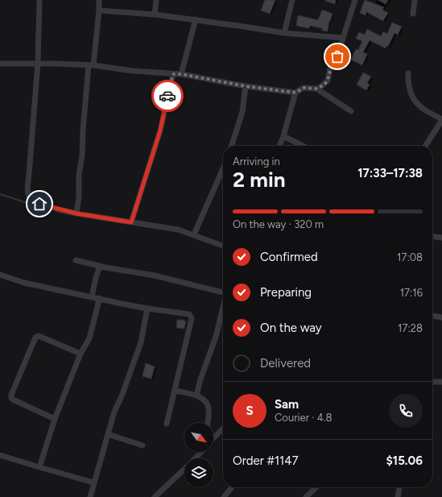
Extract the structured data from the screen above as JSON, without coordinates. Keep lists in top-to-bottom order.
{
  "north": "bottom right",
  "page": {
    "heading": ["2 min", "Arriving in", "17:33–17:38"],
    "panel": [
      "Sam",
      "Courier · 4.8",
      "Order #1147",
      "$15.06"
    ],
    "bar": "On the way · 320 m",
    "list": [
      ["Confirmed", "17:08"],
      ["Preparing", "17:16"],
      ["On the way", "17:28"],
      "Delivered"
    ],
    "round": "S"
  }
}
